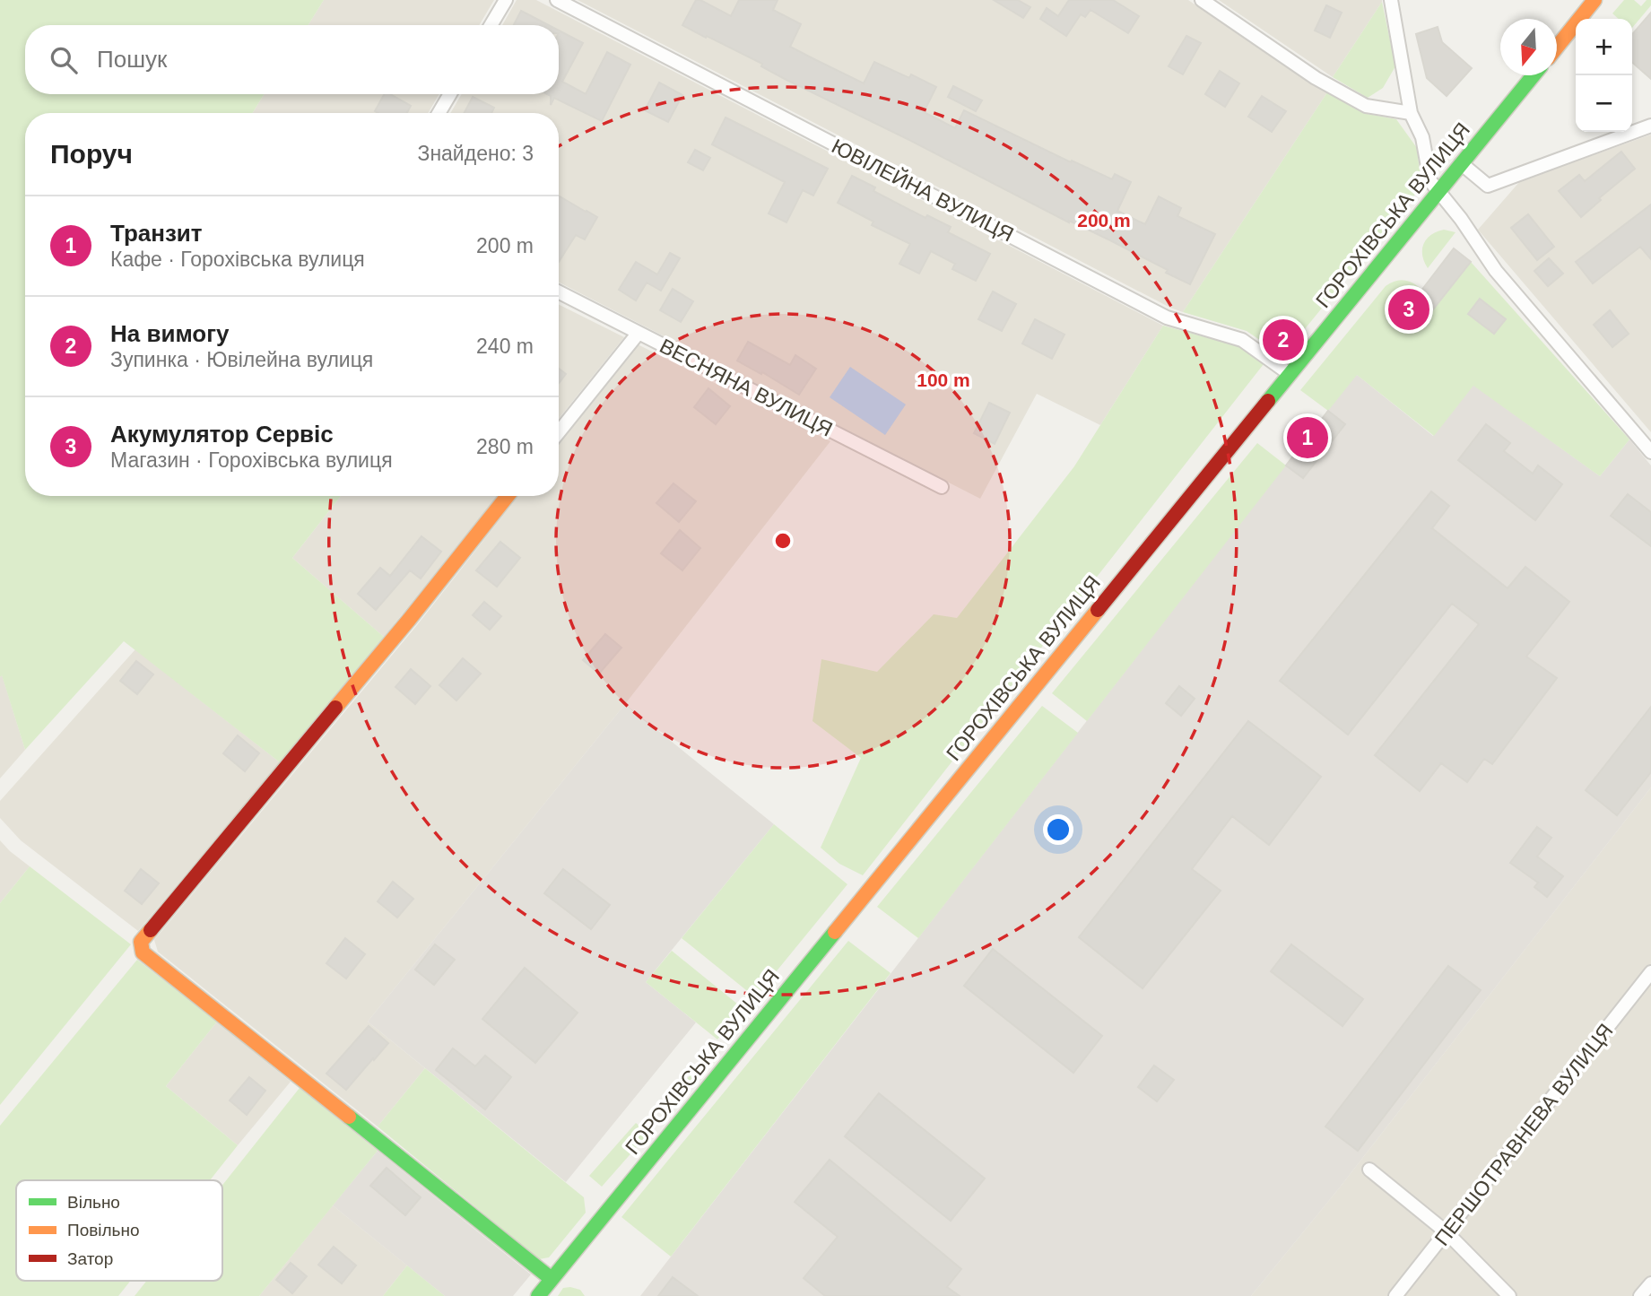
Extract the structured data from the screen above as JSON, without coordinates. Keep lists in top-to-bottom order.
{
  "streets": {
    "main road": ["ГОРОХІВСЬКА ВУЛИЦЯ"],
    "street": ["ЮВІЛЕЙНА ВУЛИЦЯ", "ВЕСНЯНА ВУЛИЦЯ", "ПЕРШОТРАВНЕВА ВУЛИЦЯ"]
  },
  "crossings": [
    ["ЮВІЛЕЙНА ВУЛИЦЯ", "ГОРОХІВСЬКА ВУЛИЦЯ"]
  ],
  "legend": ["Вільно", "Повільно", "Затор"],
  "north": "bottom",
  "page": {
    "map_buttons": ["+", "−"],
    "search": "Пошук",
    "heading": ["Поруч", "Знайдено: 3"],
    "list": [
      {
        "mark": "1",
        "name": "Транзит",
        "note": "Кафе · Горохівська вулиця",
        "value": "200 m"
      },
      {
        "mark": "2",
        "name": "На вимогу",
        "note": "Зупинка · Ювілейна вулиця",
        "value": "240 m"
      },
      {
        "mark": "3",
        "name": "Акумулятор Сервіс",
        "note": "Магазин · Горохівська вулиця",
        "value": "280 m"
      }
    ],
    "pins": ["3", "2", "1"]
  },
  "rings": ["200 m", "100 m"]
}
